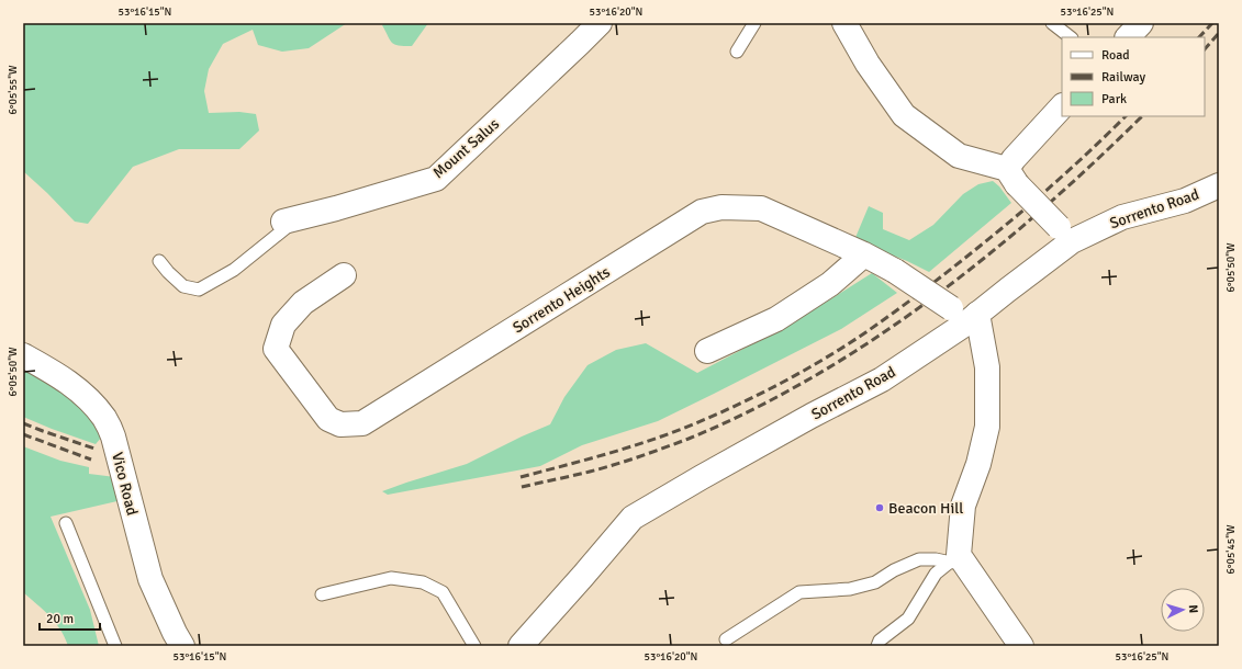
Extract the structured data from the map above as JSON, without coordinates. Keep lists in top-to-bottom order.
{
  "streets": {
    "street": [
      "Mount Salus",
      "Sorrento Road",
      "Sorrento Heights",
      "Vico Road"
    ]
  },
  "crossings": [
    ["Sorrento Road", "Sorrento Heights"]
  ],
  "places": ["Beacon Hill"],
  "legend": ["Road", "Railway", "Park"],
  "scale_bar": "20 m",
  "north": "right",
  "coordinates": [
    "53°16'15\"N",
    "53°16'20\"N",
    "53°16'25\"N",
    "6°05'55\"W",
    "6°05'50\"W",
    "6°05'45\"W"
  ]
}
